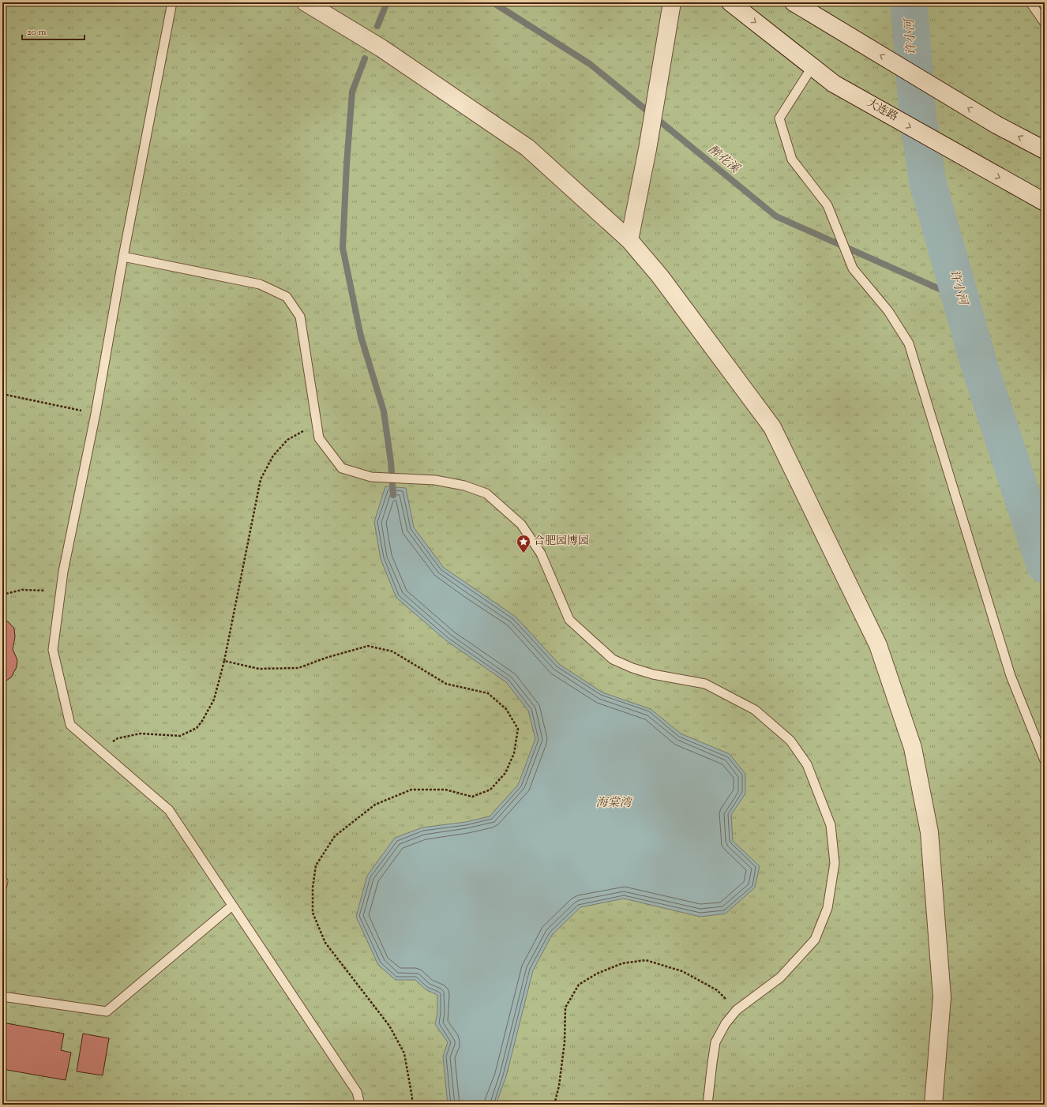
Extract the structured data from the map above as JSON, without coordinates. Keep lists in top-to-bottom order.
{
  "streets": {
    "street": ["大连路"]
  },
  "water": ["许小河", "醉花溪", "海棠湾"],
  "places": {
    "place": ["合肥园博园"]
  },
  "scale_bar": "20 m"
}
